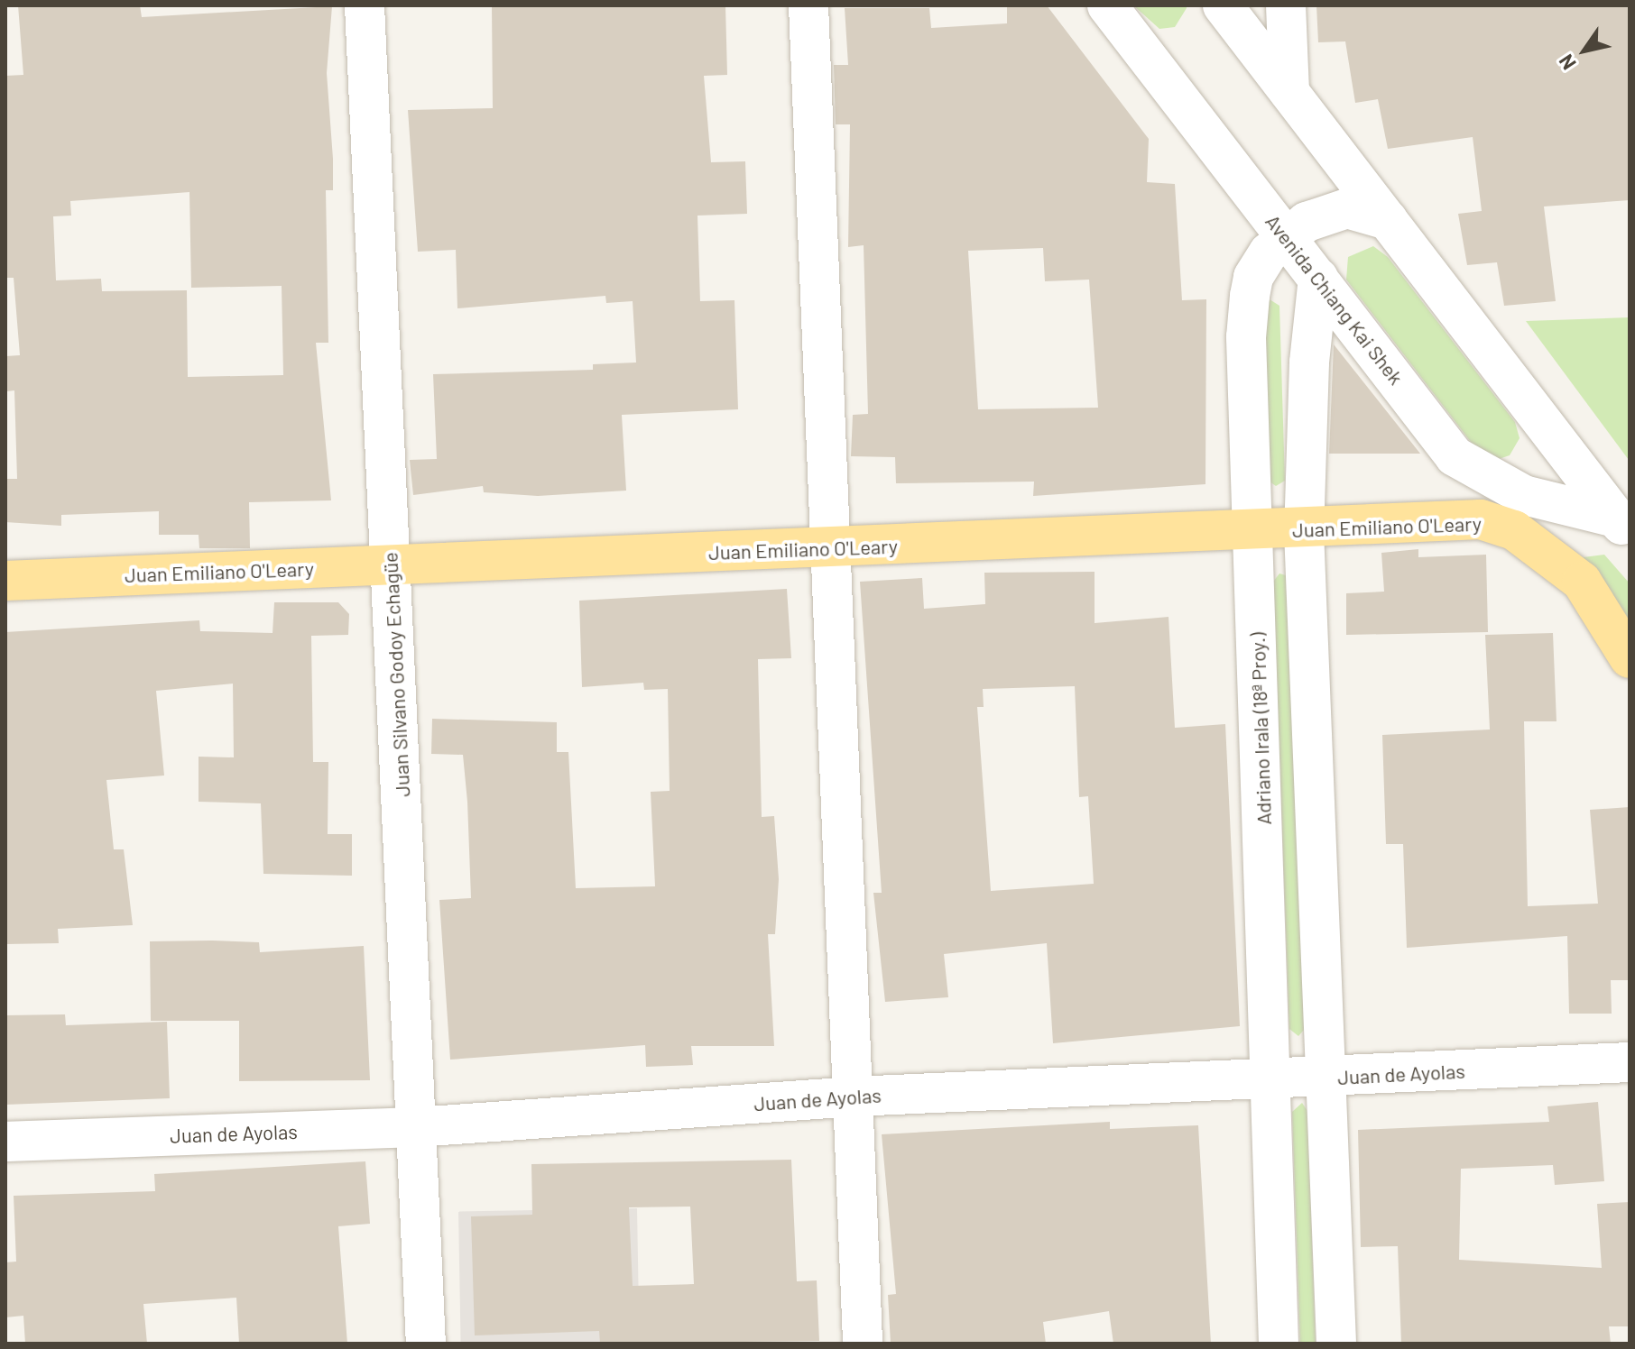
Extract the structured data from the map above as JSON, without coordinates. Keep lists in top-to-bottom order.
{
  "streets": {
    "main road": ["Juan Emiliano O'Leary"],
    "street": [
      "Avenida Chiang Kai Shek",
      "Juan Silvano Godoy Echagüe",
      "Adriano Irala (18ª Proy.)",
      "Juan de Ayolas"
    ]
  },
  "crossings": [
    ["Avenida Chiang Kai Shek", "Adriano Irala (18ª Proy.)"],
    ["Juan Emiliano O'Leary", "Juan Silvano Godoy Echagüe"],
    ["Juan Emiliano O'Leary", "Adriano Irala (18ª Proy.)"],
    ["Juan Silvano Godoy Echagüe", "Juan de Ayolas"],
    ["Adriano Irala (18ª Proy.)", "Juan de Ayolas"]
  ],
  "north": "bottom left"
}
